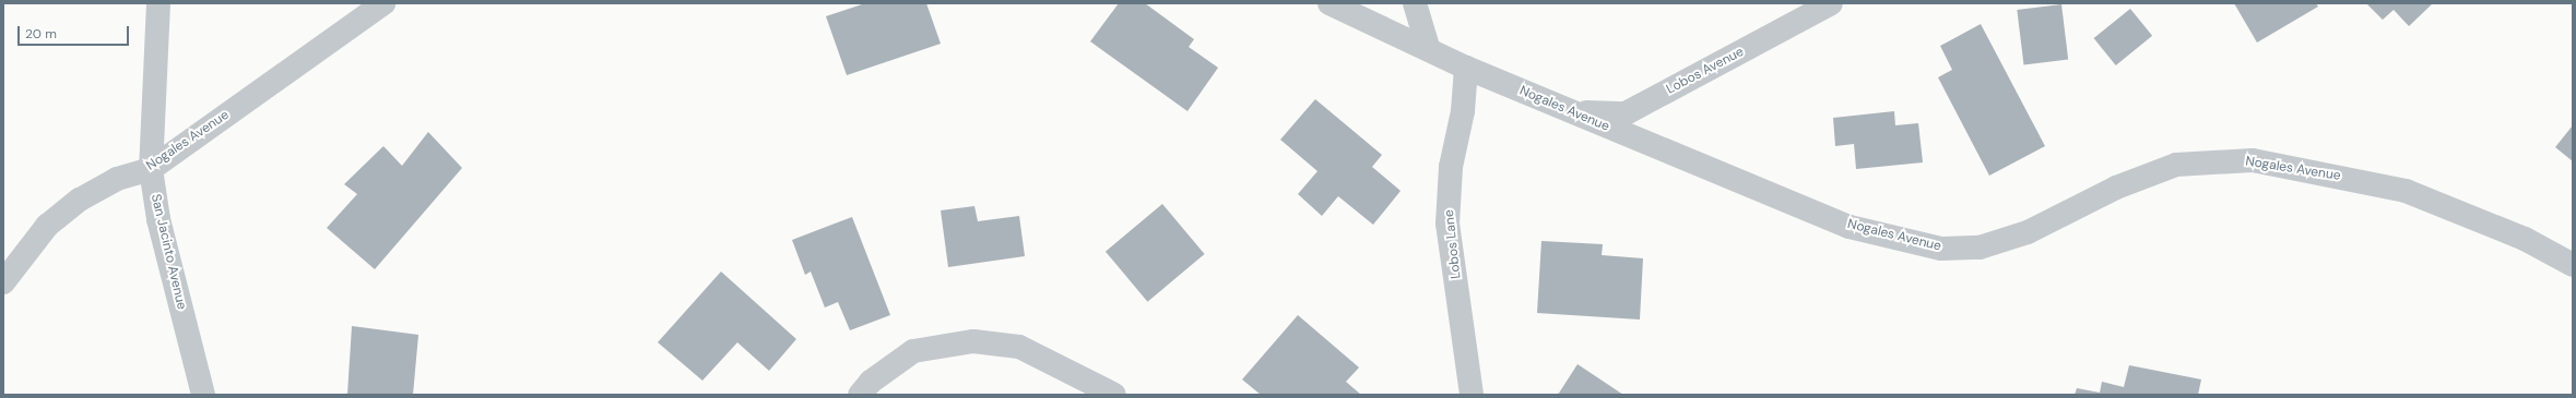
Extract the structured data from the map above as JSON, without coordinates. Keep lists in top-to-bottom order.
{
  "streets": {
    "street": [
      "Lobos Avenue",
      "Nogales Avenue",
      "Lobos Lane",
      "San Jacinto Avenue"
    ]
  },
  "crossings": [
    ["Lobos Avenue", "Nogales Avenue"],
    ["Nogales Avenue", "Lobos Lane"],
    ["Nogales Avenue", "San Jacinto Avenue"]
  ],
  "scale_bar": "20 m"
}
